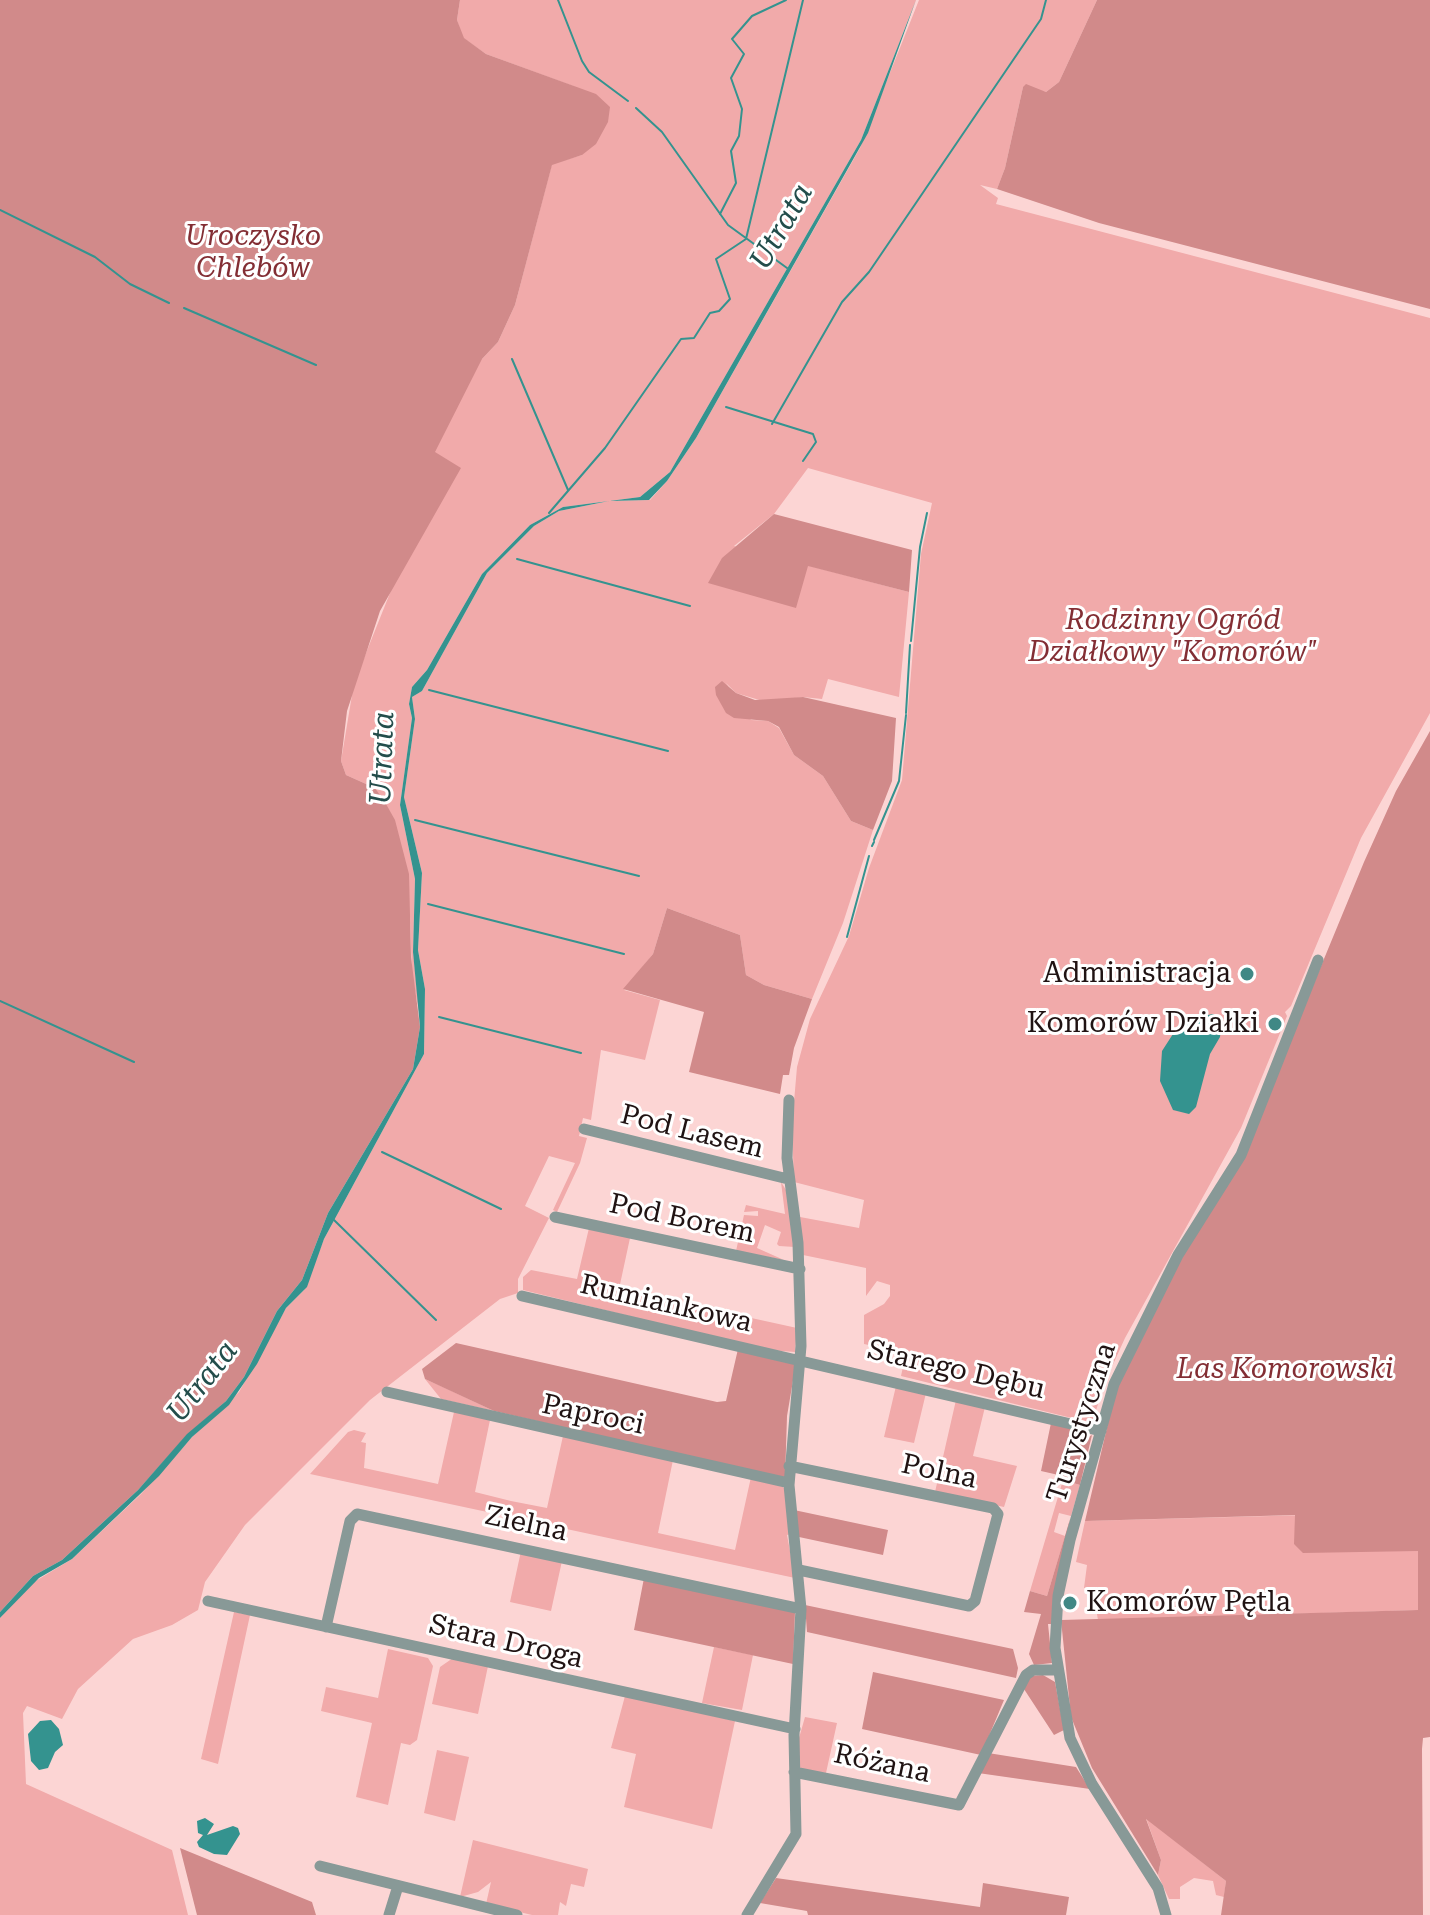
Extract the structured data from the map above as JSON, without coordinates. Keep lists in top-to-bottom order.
{
  "streets": {
    "street": [
      "Pod Lasem",
      "Pod Borem",
      "Rumiankowa",
      "Starego Dębu",
      "Paproci",
      "Turystyczna",
      "Polna",
      "Zielna",
      "Stara Droga",
      "Różana"
    ]
  },
  "crossings": [
    ["Rumiankowa", "Starego Dębu"],
    ["Starego Dębu", "Turystyczna"],
    ["Turystyczna", "Różana"],
    ["Zielna", "Stara Droga"]
  ],
  "water": ["Utrata"],
  "parks": ["Uroczysko Chlebów", "Rodzinny Ogród Działkowy \"Komorów\"", "Las Komorowski"],
  "places": ["Administracja", "Komorów Działki", "Komorów Pętla"]
}
